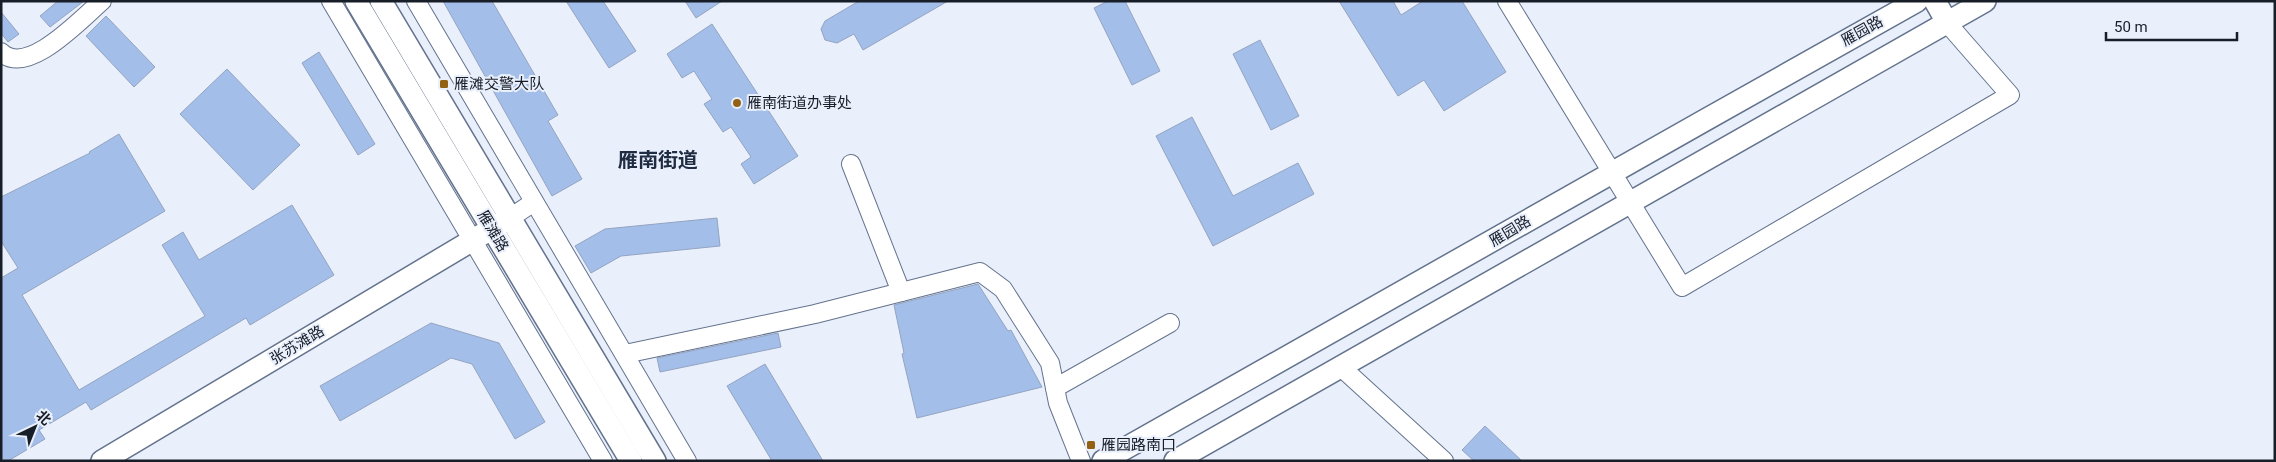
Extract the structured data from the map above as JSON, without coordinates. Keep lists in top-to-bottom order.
{
  "streets": {
    "main road": ["雁园路", "雁滩路", "张苏滩路"]
  },
  "crossings": [
    ["雁滩路", "张苏滩路"]
  ],
  "districts": ["雁南街道"],
  "places": {
    "transit": ["雁滩交警大队", "雁园路南口"],
    "other": ["雁南街道办事处"]
  },
  "scale_bar": "50 m",
  "north": "top right"
}
